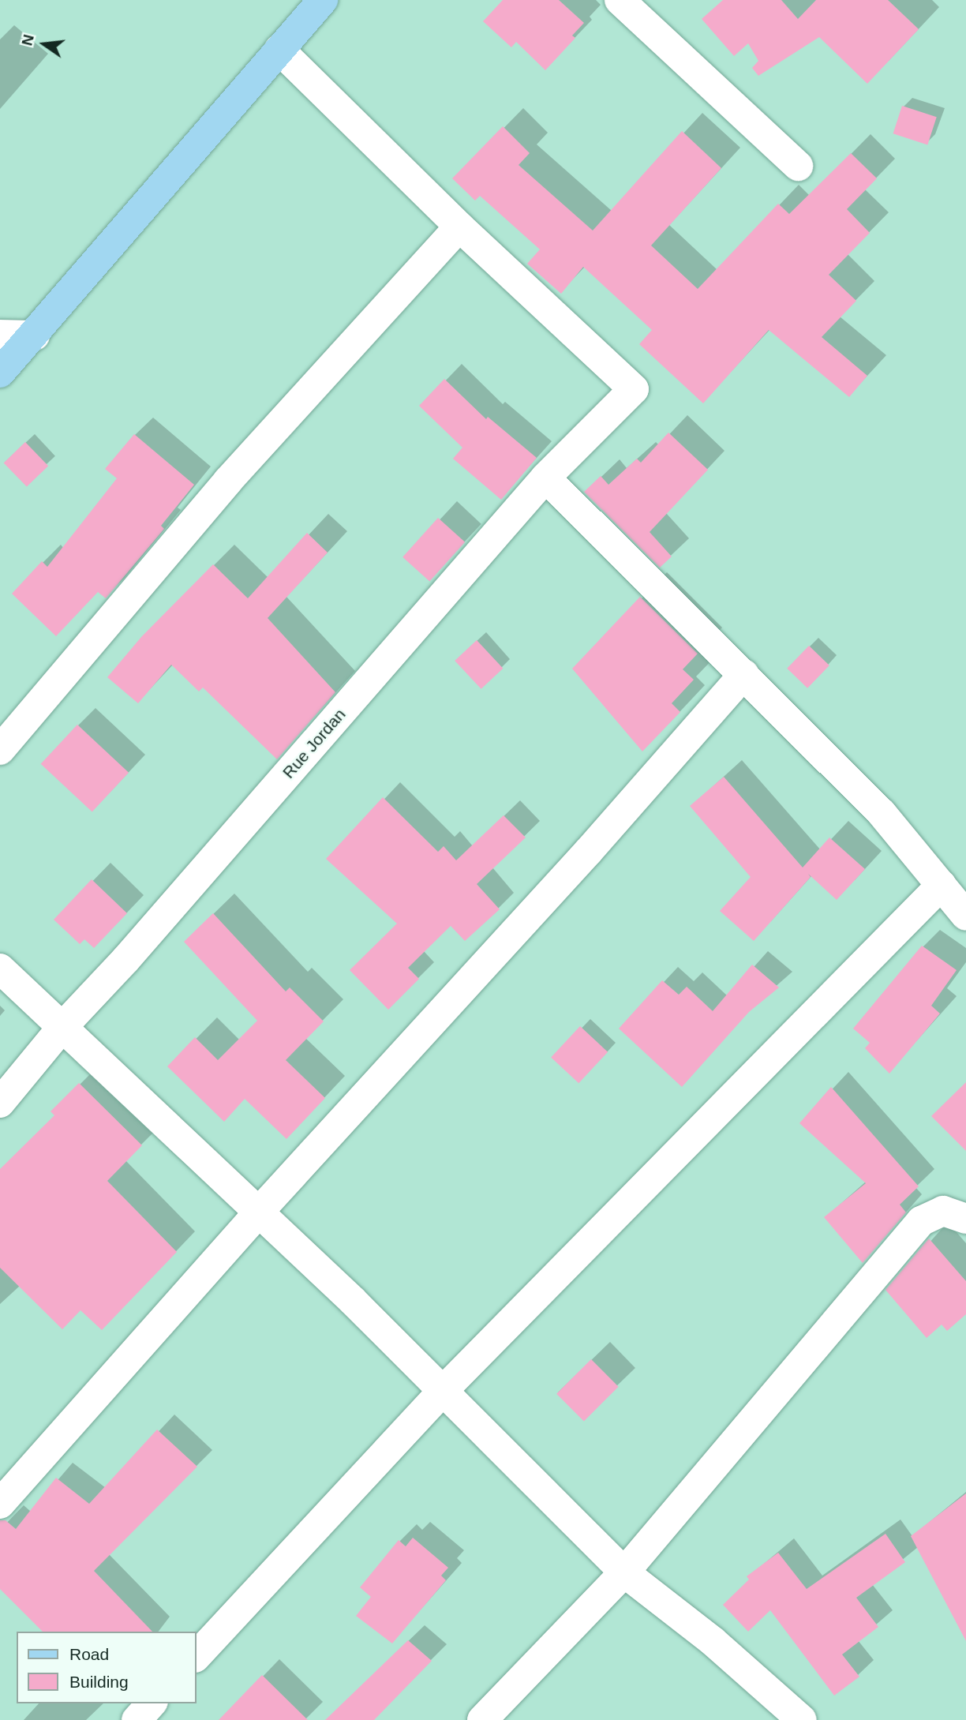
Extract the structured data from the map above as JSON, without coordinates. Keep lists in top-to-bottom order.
{
  "streets": {
    "street": ["Rue Jordan"]
  },
  "legend": ["Road", "Building"],
  "north": "left"
}
